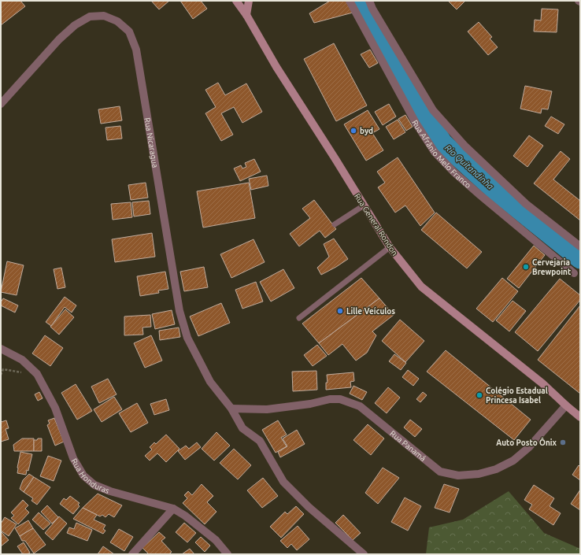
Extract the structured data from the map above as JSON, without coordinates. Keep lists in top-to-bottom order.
{
  "streets": {
    "main road": ["Rua General Rondon"],
    "street": [
      "Rua Nicaragua",
      "Rua Afrânio Melo Franco",
      "Rua Panamá",
      "Rua Honduras"
    ]
  },
  "crossings": [
    ["Rua Nicaragua", "Rua Panamá"],
    ["Rua General Rondon", "Rua Panamá"]
  ],
  "water": ["Rio Quitandinha"],
  "places": [
    "byd",
    "Cervejaria Brewpoint",
    "Lille Veículos",
    "Colégio Estadual Princesa Isabel",
    "Auto Posto Ônix"
  ]
}
